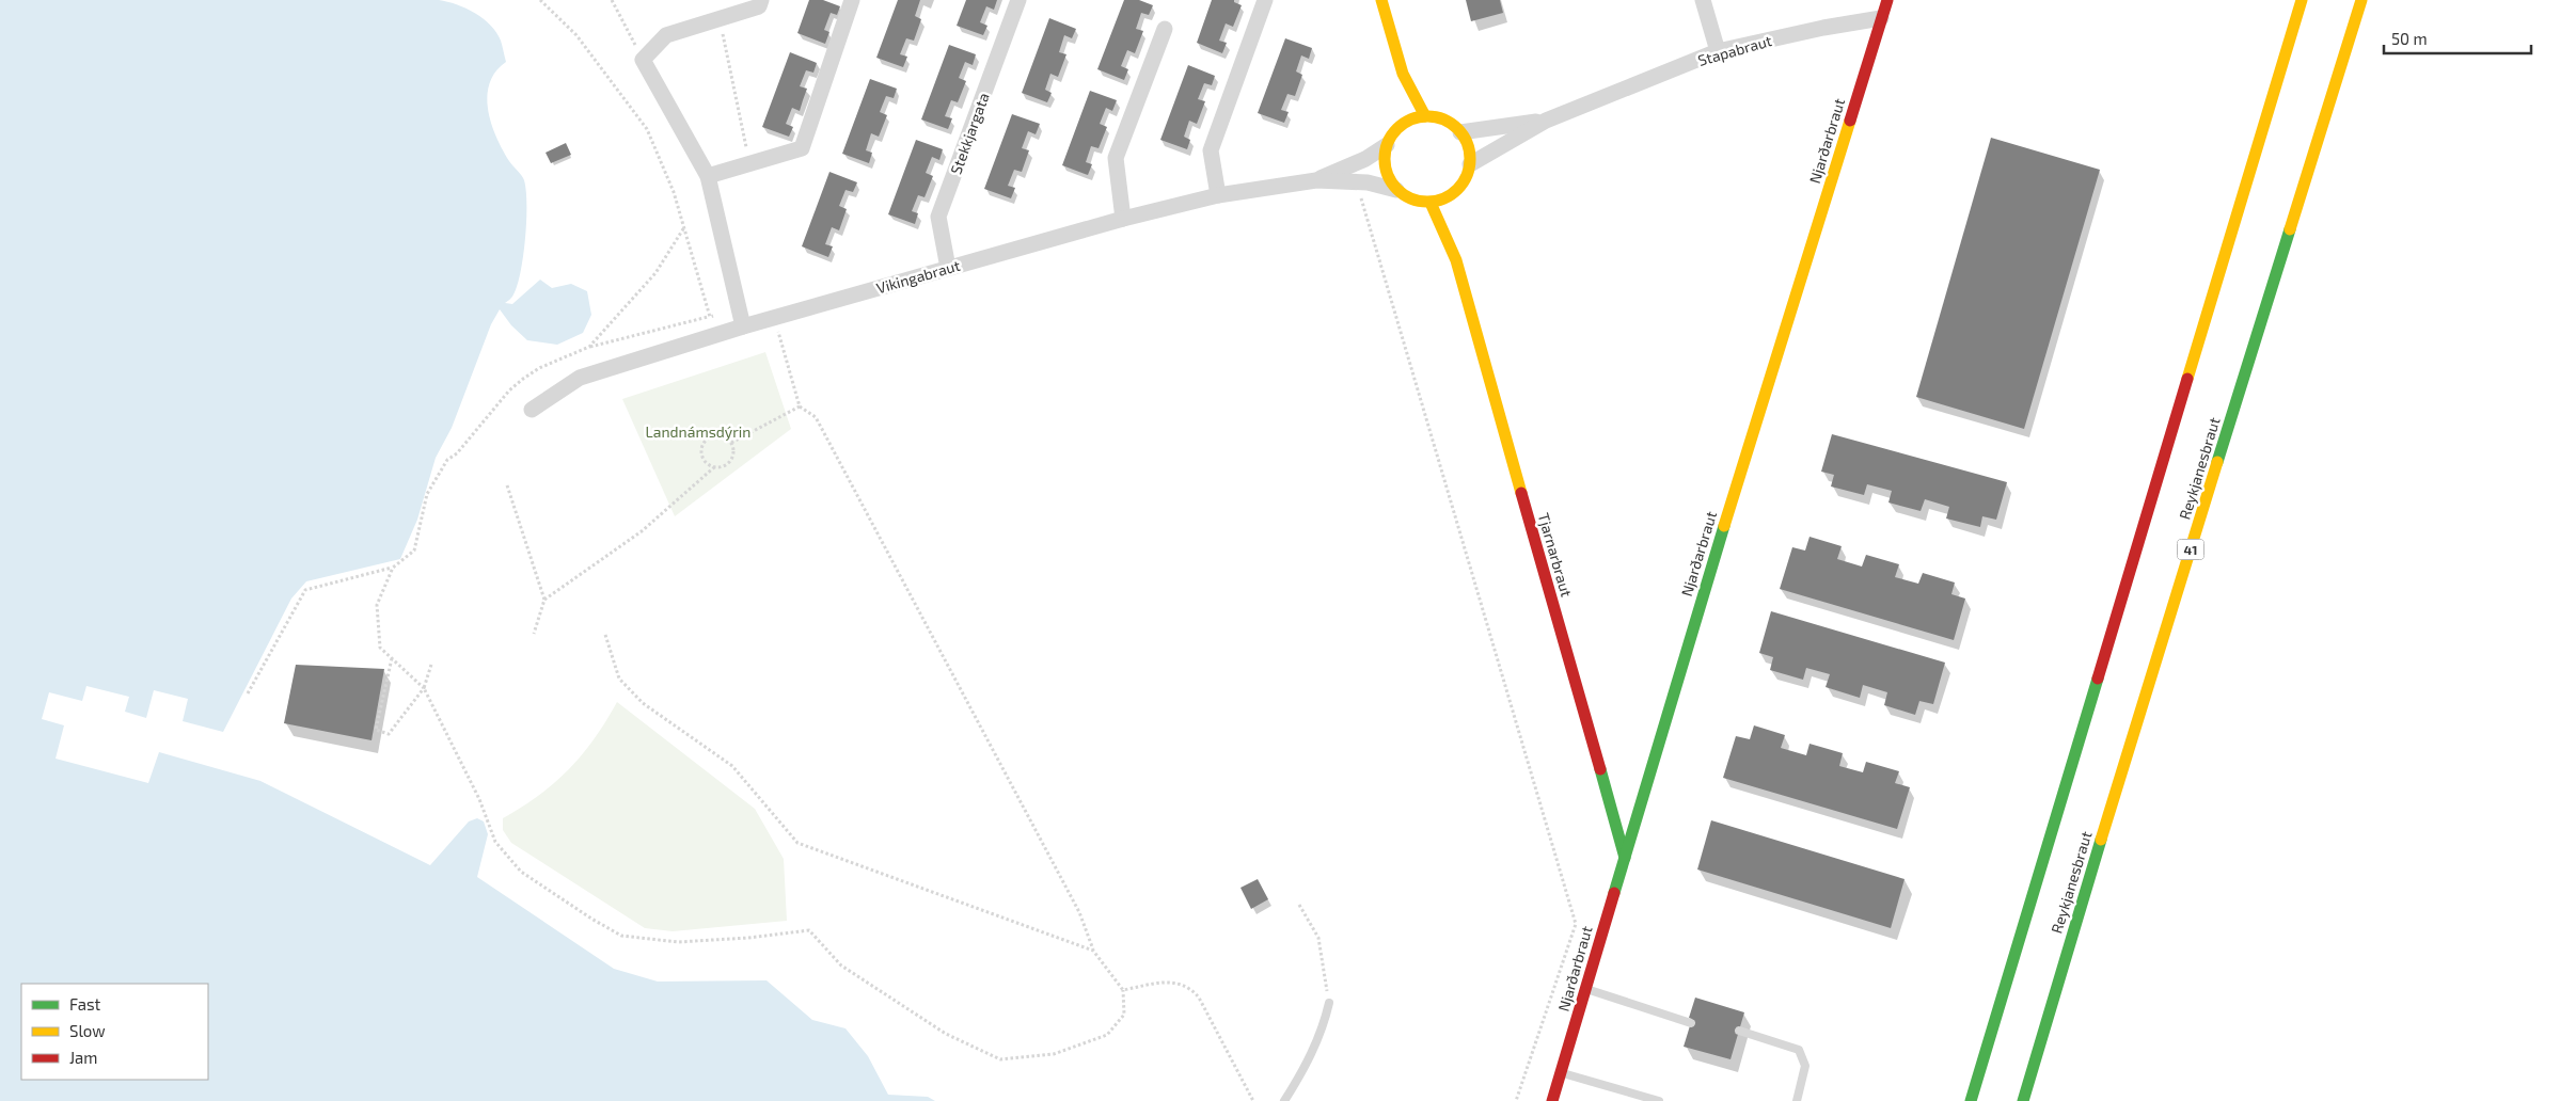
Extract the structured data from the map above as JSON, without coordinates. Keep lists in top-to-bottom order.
{
  "streets": {
    "main road": [
      "Njarðarbraut",
      "Reykjanesbraut",
      "41",
      "Tjarnarbraut"
    ],
    "street": ["Stapabraut", "Stekkjargata", "Vikingabraut"]
  },
  "crossings": [
    ["Stapabraut", "Njarðarbraut"],
    ["Stapabraut", "Vikingabraut"],
    ["Stapabraut", "Tjarnarbraut"],
    ["Stekkjargata", "Vikingabraut"],
    ["Njarðarbraut", "Tjarnarbraut"],
    ["Vikingabraut", "Tjarnarbraut"]
  ],
  "parks": ["Landnámsdýrin"],
  "legend": ["Fast", "Slow", "Jam"],
  "scale_bar": "50 m"
}
